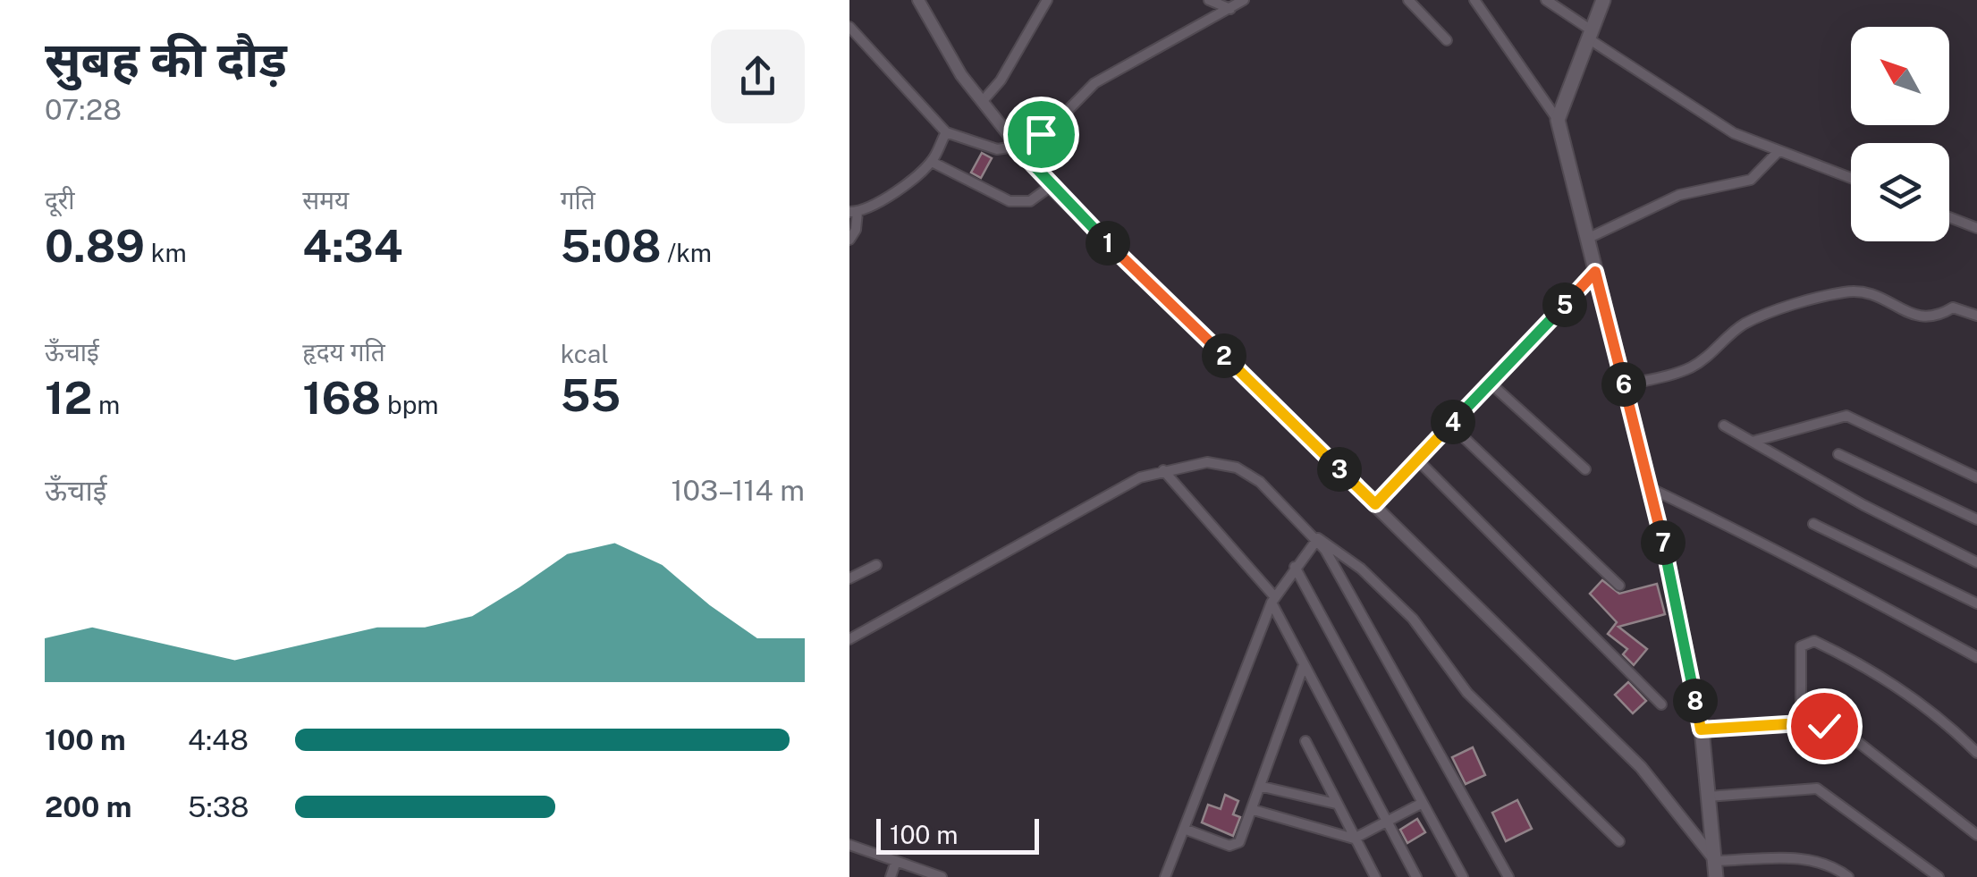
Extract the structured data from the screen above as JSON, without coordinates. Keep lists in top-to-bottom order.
{
  "scale_bar": "100 m",
  "north": "top left",
  "page": {
    "heading": ["सुबह की दौड़", "07:28"],
    "stats": [
      ["दूरी", "0.89 km"],
      ["समय", "4:34"],
      ["गति", "5:08 /km"],
      ["ऊँचाई", "12 m"],
      ["हृदय गति", "168 bpm"],
      ["kcal", "55"]
    ],
    "pins": [
      "1",
      "5",
      "2",
      "6",
      "4",
      "3",
      "7",
      "8"
    ],
    "chart": ["ऊँचाई", "103–114 m"],
    "list": [
      {
        "name": "100 m",
        "note": "4:48"
      },
      {
        "name": "200 m",
        "note": "5:38"
      }
    ],
    "scale": "100 m"
  }
}
